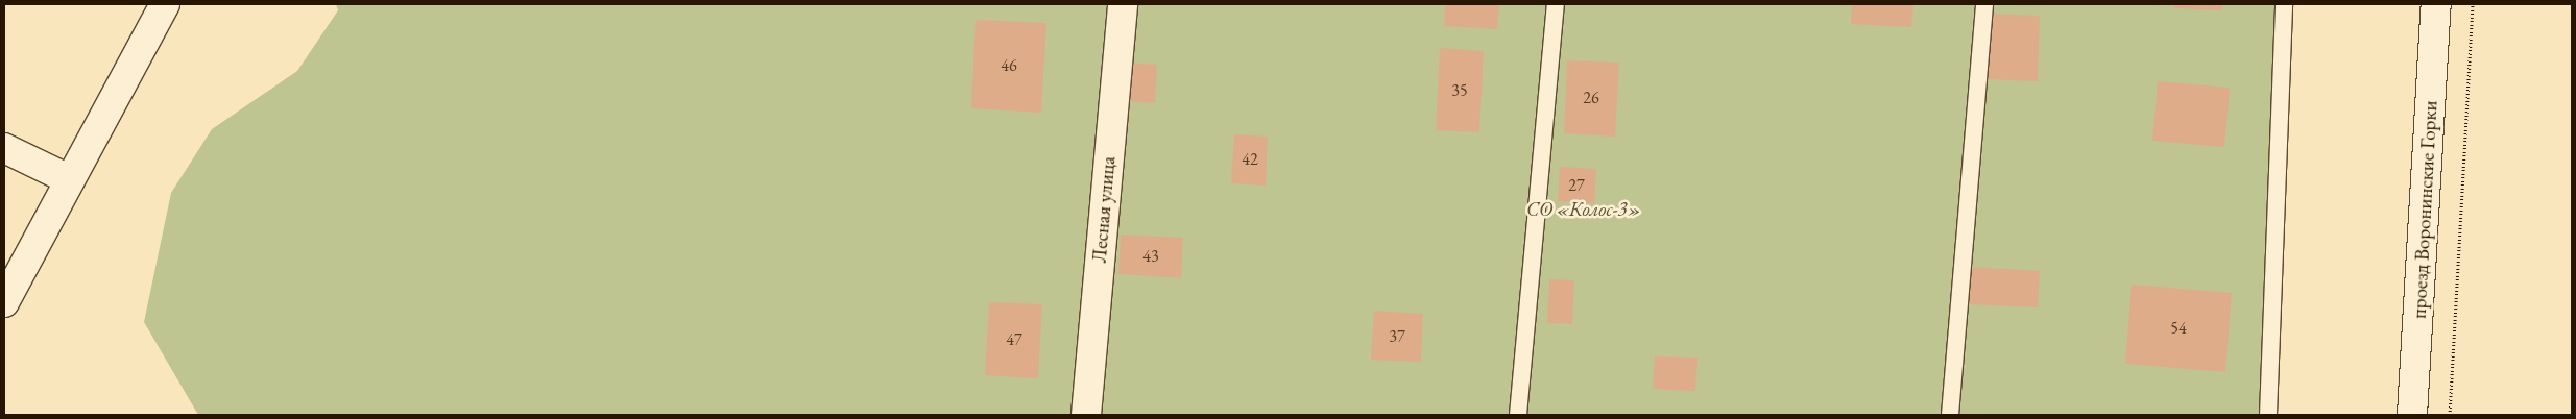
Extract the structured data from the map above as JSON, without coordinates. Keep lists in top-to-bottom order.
{
  "streets": {
    "street": ["Лесная улица", "проезд Воронинские Горки"]
  },
  "parks": ["СО «Колос-3»"],
  "house_numbers": [
    "46",
    "35",
    "26",
    "42",
    "27",
    "43",
    "54",
    "37",
    "47"
  ]
}
